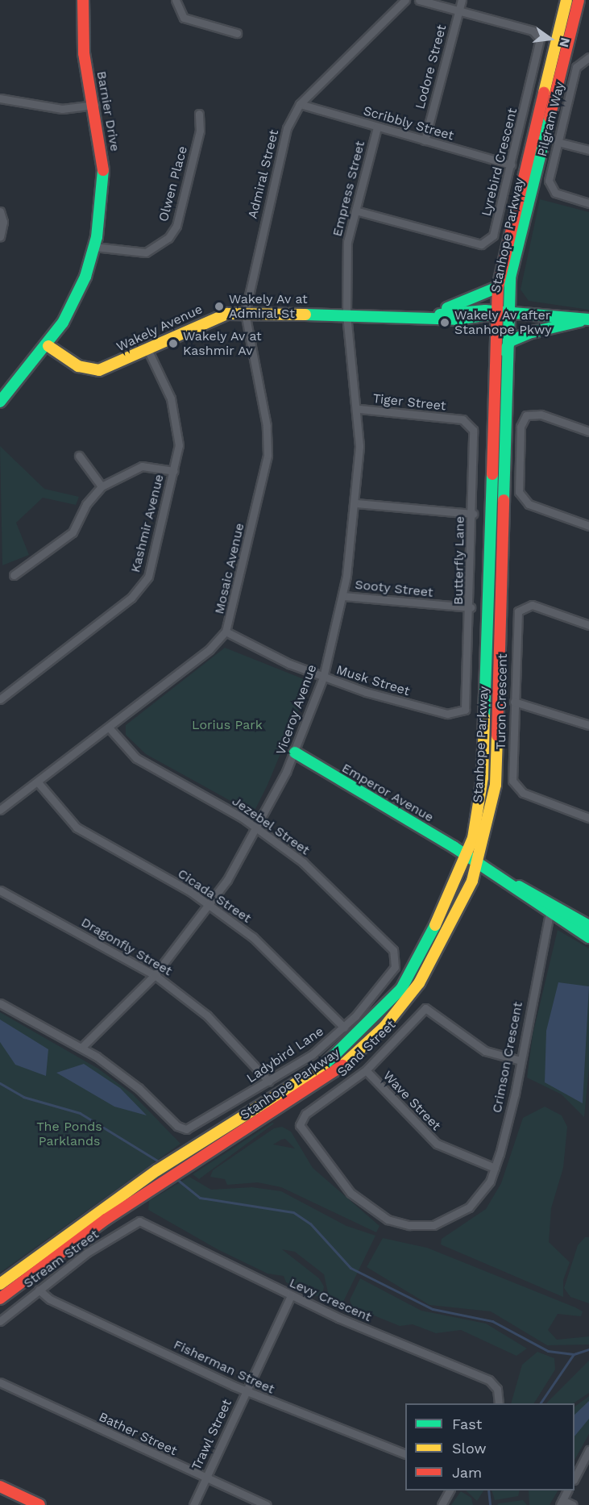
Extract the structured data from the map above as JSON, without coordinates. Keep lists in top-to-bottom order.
{
  "streets": {
    "main road": [
      "Barnier Drive",
      "Stanhope Parkway",
      "Wakely Avenue",
      "Emperor Avenue"
    ],
    "street": [
      "Lodore Street",
      "Pilgram Way",
      "Scribbly Street",
      "Lyrebird Crescent",
      "Admiral Street",
      "Olwen Place",
      "Empress Street",
      "Tiger Street",
      "Kashmir Avenue",
      "Butterfly Lane",
      "Mosaic Avenue",
      "Sooty Street",
      "Musk Street",
      "Turon Crescent",
      "Viceroy Avenue",
      "Jezebel Street",
      "Cicada Street",
      "Dragonfly Street",
      "Sand Street",
      "Ladybird Lane",
      "Crimson Crescent",
      "Wave Street",
      "Stream Street",
      "Levy Crescent",
      "Fisherman Street",
      "Bather Street",
      "Trawl Street"
    ]
  },
  "crossings": [
    ["Lodore Street", "Scribbly Street"],
    ["Lodore Street", "Lyrebird Crescent"],
    ["Barnier Drive", "Olwen Place"],
    ["Barnier Drive", "Wakely Avenue"],
    ["Scribbly Street", "Lyrebird Crescent"],
    ["Scribbly Street", "Admiral Street"],
    ["Scribbly Street", "Empress Street"],
    ["Lyrebird Crescent", "Empress Street"],
    ["Admiral Street", "Wakely Avenue"],
    ["Admiral Street", "Mosaic Avenue"],
    ["Empress Street", "Wakely Avenue"],
    ["Empress Street", "Viceroy Avenue"],
    ["Stanhope Parkway", "Wakely Avenue"],
    ["Stanhope Parkway", "Emperor Avenue"],
    ["Wakely Avenue", "Kashmir Avenue"],
    ["Wakely Avenue", "Mosaic Avenue"],
    ["Wakely Avenue", "Viceroy Avenue"],
    ["Tiger Street", "Butterfly Lane"],
    ["Tiger Street", "Viceroy Avenue"],
    ["Butterfly Lane", "Sooty Street"],
    ["Butterfly Lane", "Musk Street"],
    ["Mosaic Avenue", "Musk Street"],
    ["Mosaic Avenue", "Jezebel Street"],
    ["Mosaic Avenue", "Cicada Street"],
    ["Sooty Street", "Viceroy Avenue"],
    ["Musk Street", "Viceroy Avenue"],
    ["Viceroy Avenue", "Emperor Avenue"],
    ["Viceroy Avenue", "Jezebel Street"],
    ["Viceroy Avenue", "Cicada Street"],
    ["Viceroy Avenue", "Dragonfly Street"],
    ["Viceroy Avenue", "Ladybird Lane"],
    ["Emperor Avenue", "Crimson Crescent"],
    ["Jezebel Street", "Ladybird Lane"],
    ["Cicada Street", "Ladybird Lane"],
    ["Dragonfly Street", "Ladybird Lane"],
    ["Sand Street", "Crimson Crescent"],
    ["Sand Street", "Wave Street"],
    ["Crimson Crescent", "Wave Street"],
    ["Stream Street", "Levy Crescent"],
    ["Stream Street", "Fisherman Street"],
    ["Levy Crescent", "Trawl Street"],
    ["Fisherman Street", "Trawl Street"],
    ["Bather Street", "Trawl Street"]
  ],
  "parks": ["Lorius Park", "The Ponds Parklands"],
  "places": ["Wakely Av at Admiral St", "Wakely Av after Stanhope Pkwy", "Wakely Av at Kashmir Av"],
  "legend": ["Fast", "Slow", "Jam"],
  "north": "right"
}
